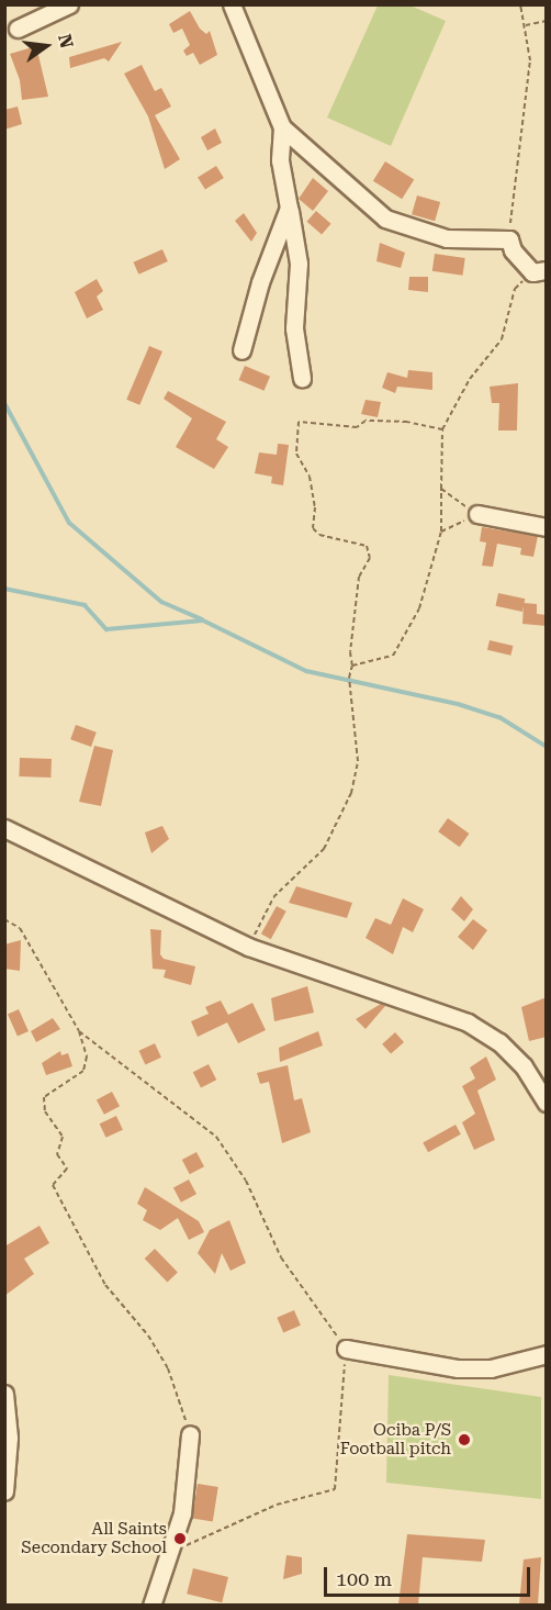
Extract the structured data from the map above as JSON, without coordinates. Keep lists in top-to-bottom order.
{
  "places": ["Ociba P/S Football pitch", "All Saints Secondary School"],
  "scale_bar": "100 m",
  "north": "right"
}
